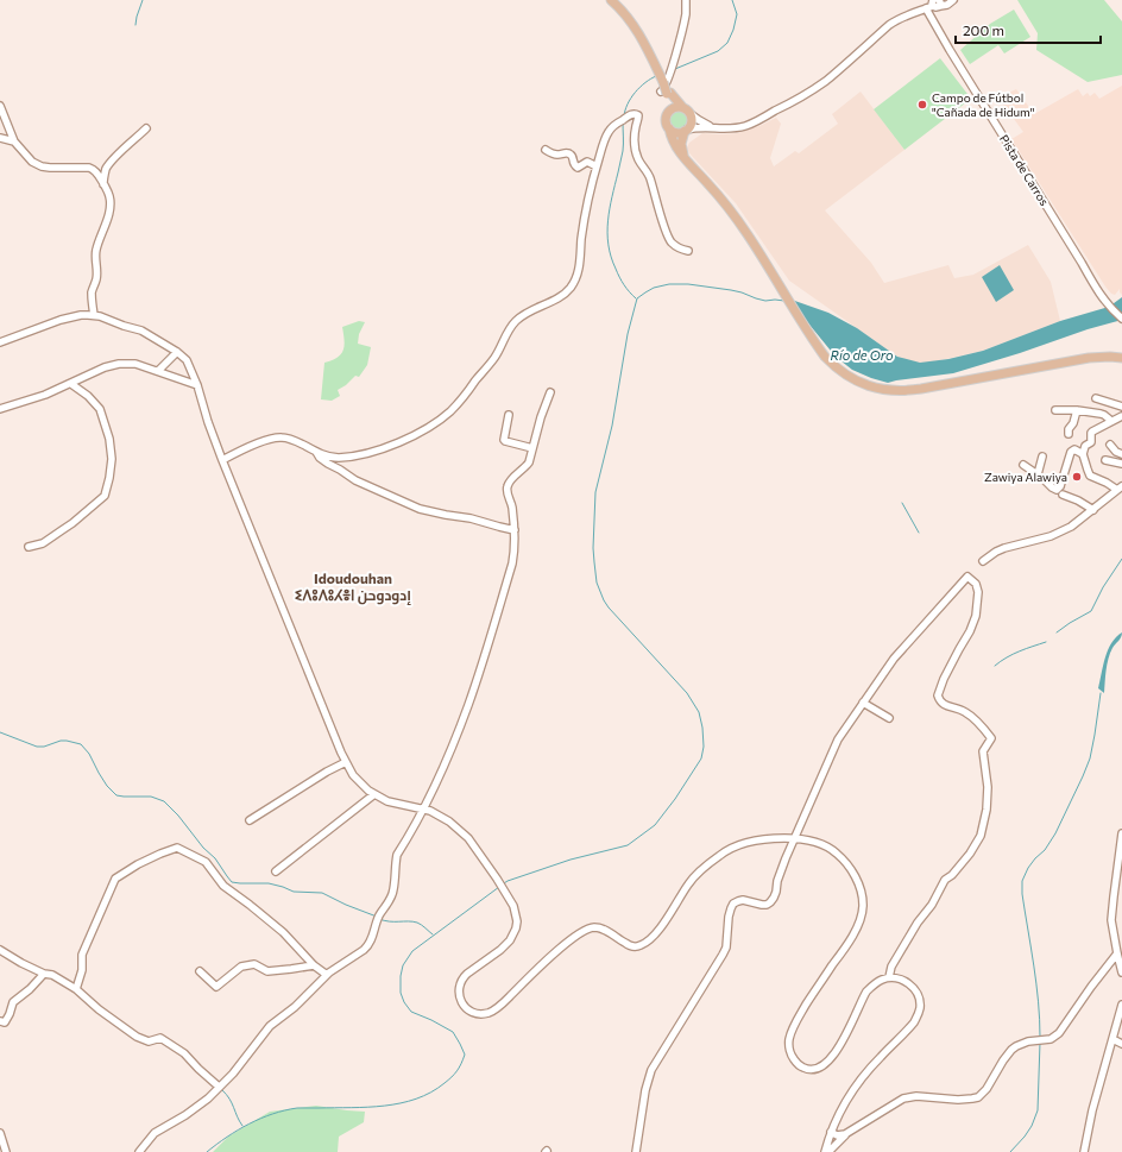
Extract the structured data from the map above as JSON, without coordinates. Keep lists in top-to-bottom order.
{
  "streets": {
    "street": ["Pista de Carros"]
  },
  "districts": ["Idoudouhan ⵉⴷⵓⴷⵓⵃⴻⵏ إدودوحن"],
  "water": ["Río de Oro"],
  "places": ["Campo de Fútbol \"Cañada de Hidum\"", "Zawiya Alawiya"],
  "scale_bar": "200 m"
}
